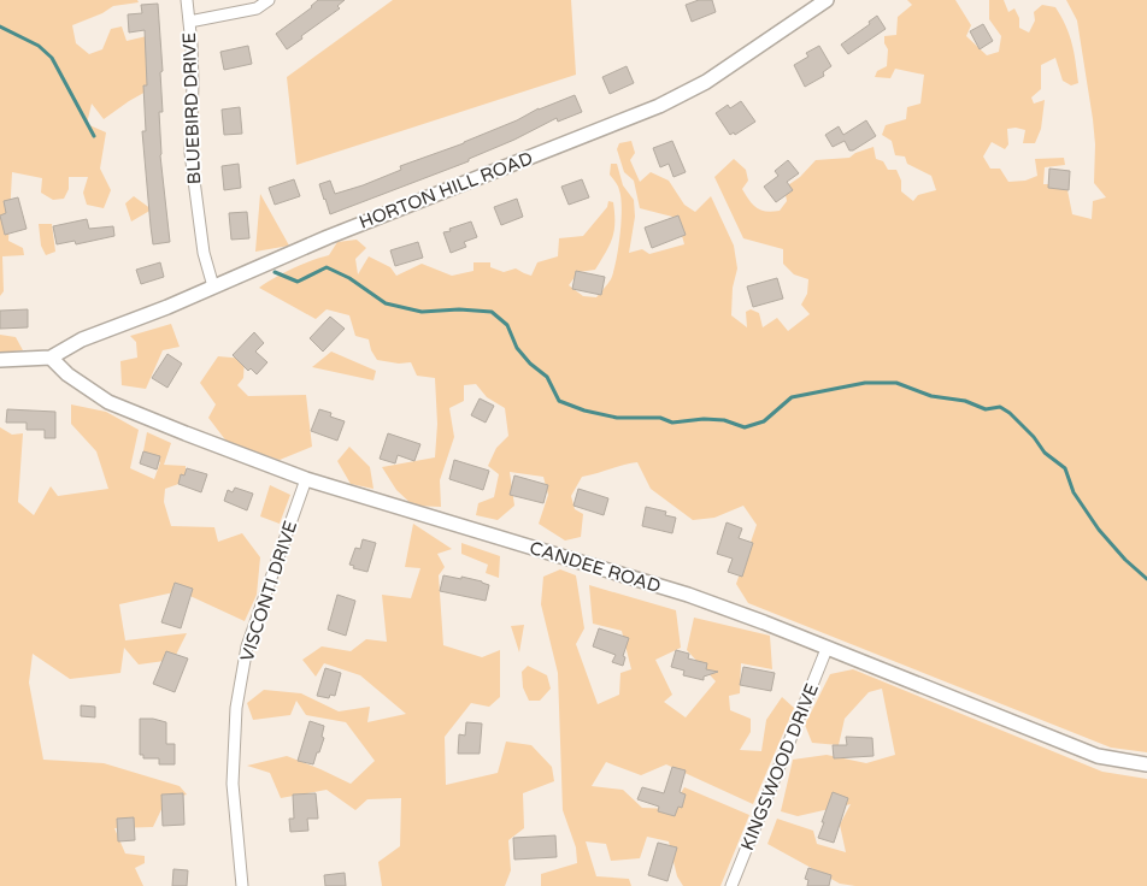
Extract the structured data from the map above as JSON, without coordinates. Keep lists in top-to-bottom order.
{
  "streets": {
    "street": [
      "BLUEBIRD DRIVE",
      "HORTON HILL ROAD",
      "CANDEE ROAD",
      "VISCONTI DRIVE",
      "KINGSWOOD DRIVE"
    ]
  },
  "crossings": [
    ["BLUEBIRD DRIVE", "HORTON HILL ROAD"],
    ["HORTON HILL ROAD", "CANDEE ROAD"],
    ["CANDEE ROAD", "VISCONTI DRIVE"],
    ["CANDEE ROAD", "KINGSWOOD DRIVE"]
  ]
}
